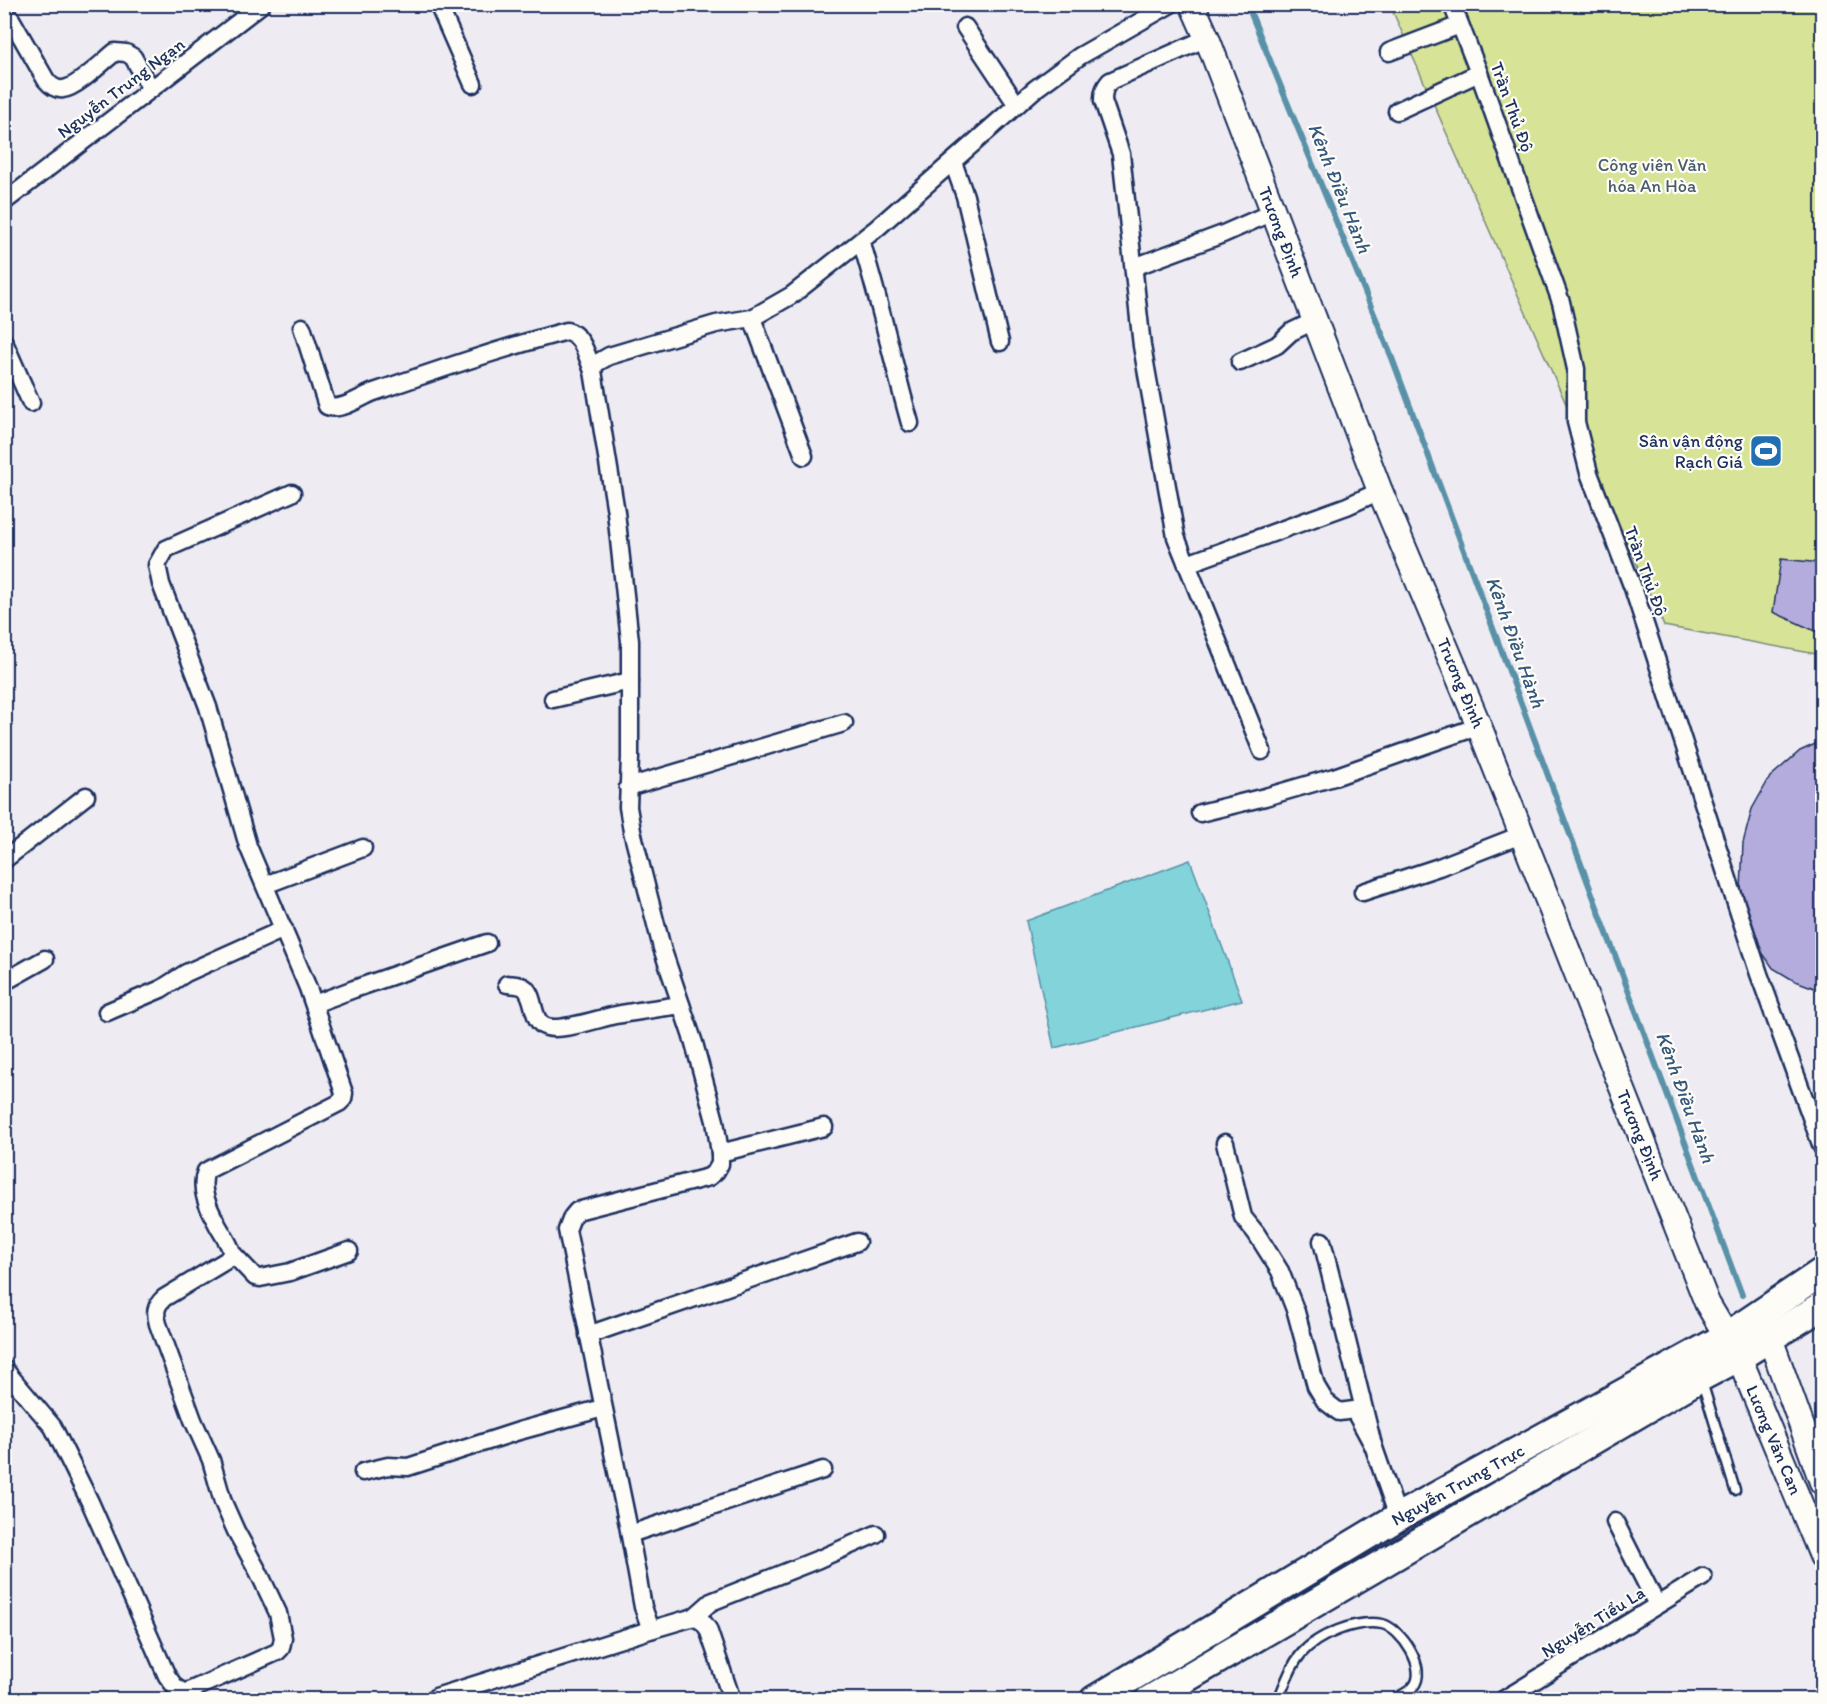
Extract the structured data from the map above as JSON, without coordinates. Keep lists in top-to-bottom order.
{
  "streets": {
    "main road": ["Nguyễn Trung Trực"],
    "street": [
      "Nguyễn Trung Ngạn",
      "Trần Thủ Độ",
      "Trương Định",
      "Lương Văn Can",
      "Nguyễn Tiểu La"
    ]
  },
  "crossings": [
    ["Trương Định", "Lương Văn Can"],
    ["Trương Định", "Nguyễn Trung Trực"],
    ["Lương Văn Can", "Nguyễn Trung Trực"]
  ],
  "water": ["Kênh Điều Hành"],
  "parks": ["Công viên Văn hóa An Hòa"],
  "places": {
    "sports": ["Sân vận động Rạch Giá"]
  }
}
